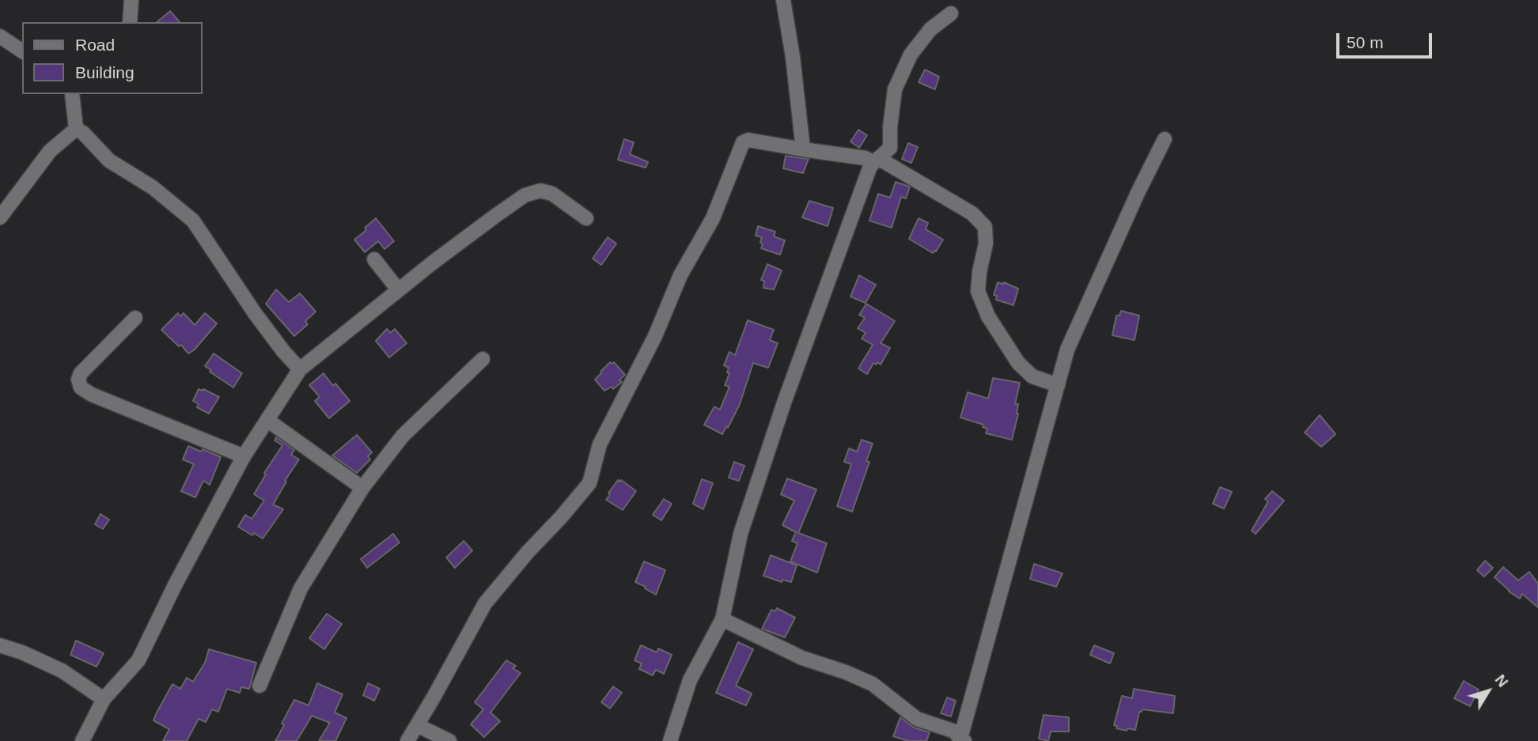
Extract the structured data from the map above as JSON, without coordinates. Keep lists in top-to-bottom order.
{
  "legend": ["Road", "Building"],
  "scale_bar": "50 m",
  "north": "top right"
}
